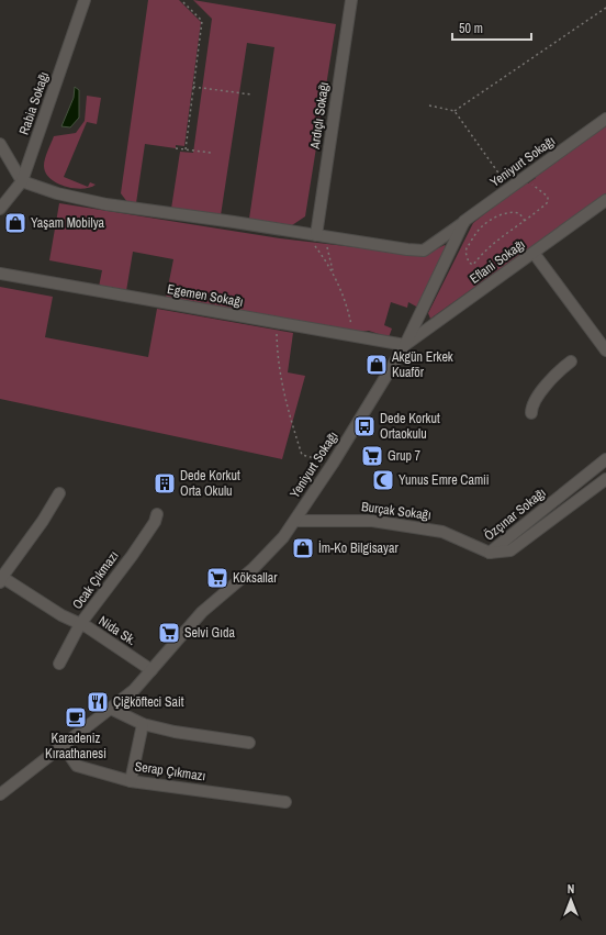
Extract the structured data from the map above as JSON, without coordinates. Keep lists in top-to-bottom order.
{
  "streets": {
    "street": [
      "Rabia Sokağı",
      "Ardıçlı Sokağı",
      "Yeniyurt Sokağı",
      "Eflani Sokağı",
      "Egemen Sokağı",
      "Burçak Sokağı",
      "Özçınar Sokağı",
      "Ocak Çıkmazı",
      "Nida Sk.",
      "Serap Çıkmazı"
    ]
  },
  "crossings": [
    ["Yeniyurt Sokağı", "Eflani Sokağı"],
    ["Yeniyurt Sokağı", "Egemen Sokağı"],
    ["Yeniyurt Sokağı", "Burçak Sokağı"],
    ["Yeniyurt Sokağı", "Nida Sk."],
    ["Yeniyurt Sokağı", "Serap Çıkmazı"],
    ["Eflani Sokağı", "Egemen Sokağı"],
    ["Burçak Sokağı", "Özçınar Sokağı"],
    ["Ocak Çıkmazı", "Nida Sk."]
  ],
  "places": {
    "shop": ["Yaşam Mobilya", "Akgün Erkek Kuaför", "İm-Ko Bilgisayar"],
    "bus stop": ["Dede Korkut Ortaokulu"],
    "supermarket": ["Grup 7", "Köksallar", "Selvi Gıda"],
    "mosque": ["Yunus Emre Camii"],
    "building": ["Dede Korkut Orta Okulu"],
    "restaurant": ["Çiğköfteci Sait"],
    "cafe": ["Karadeniz Kıraathanesi"]
  },
  "scale_bar": "50 m",
  "north": "top"
}
